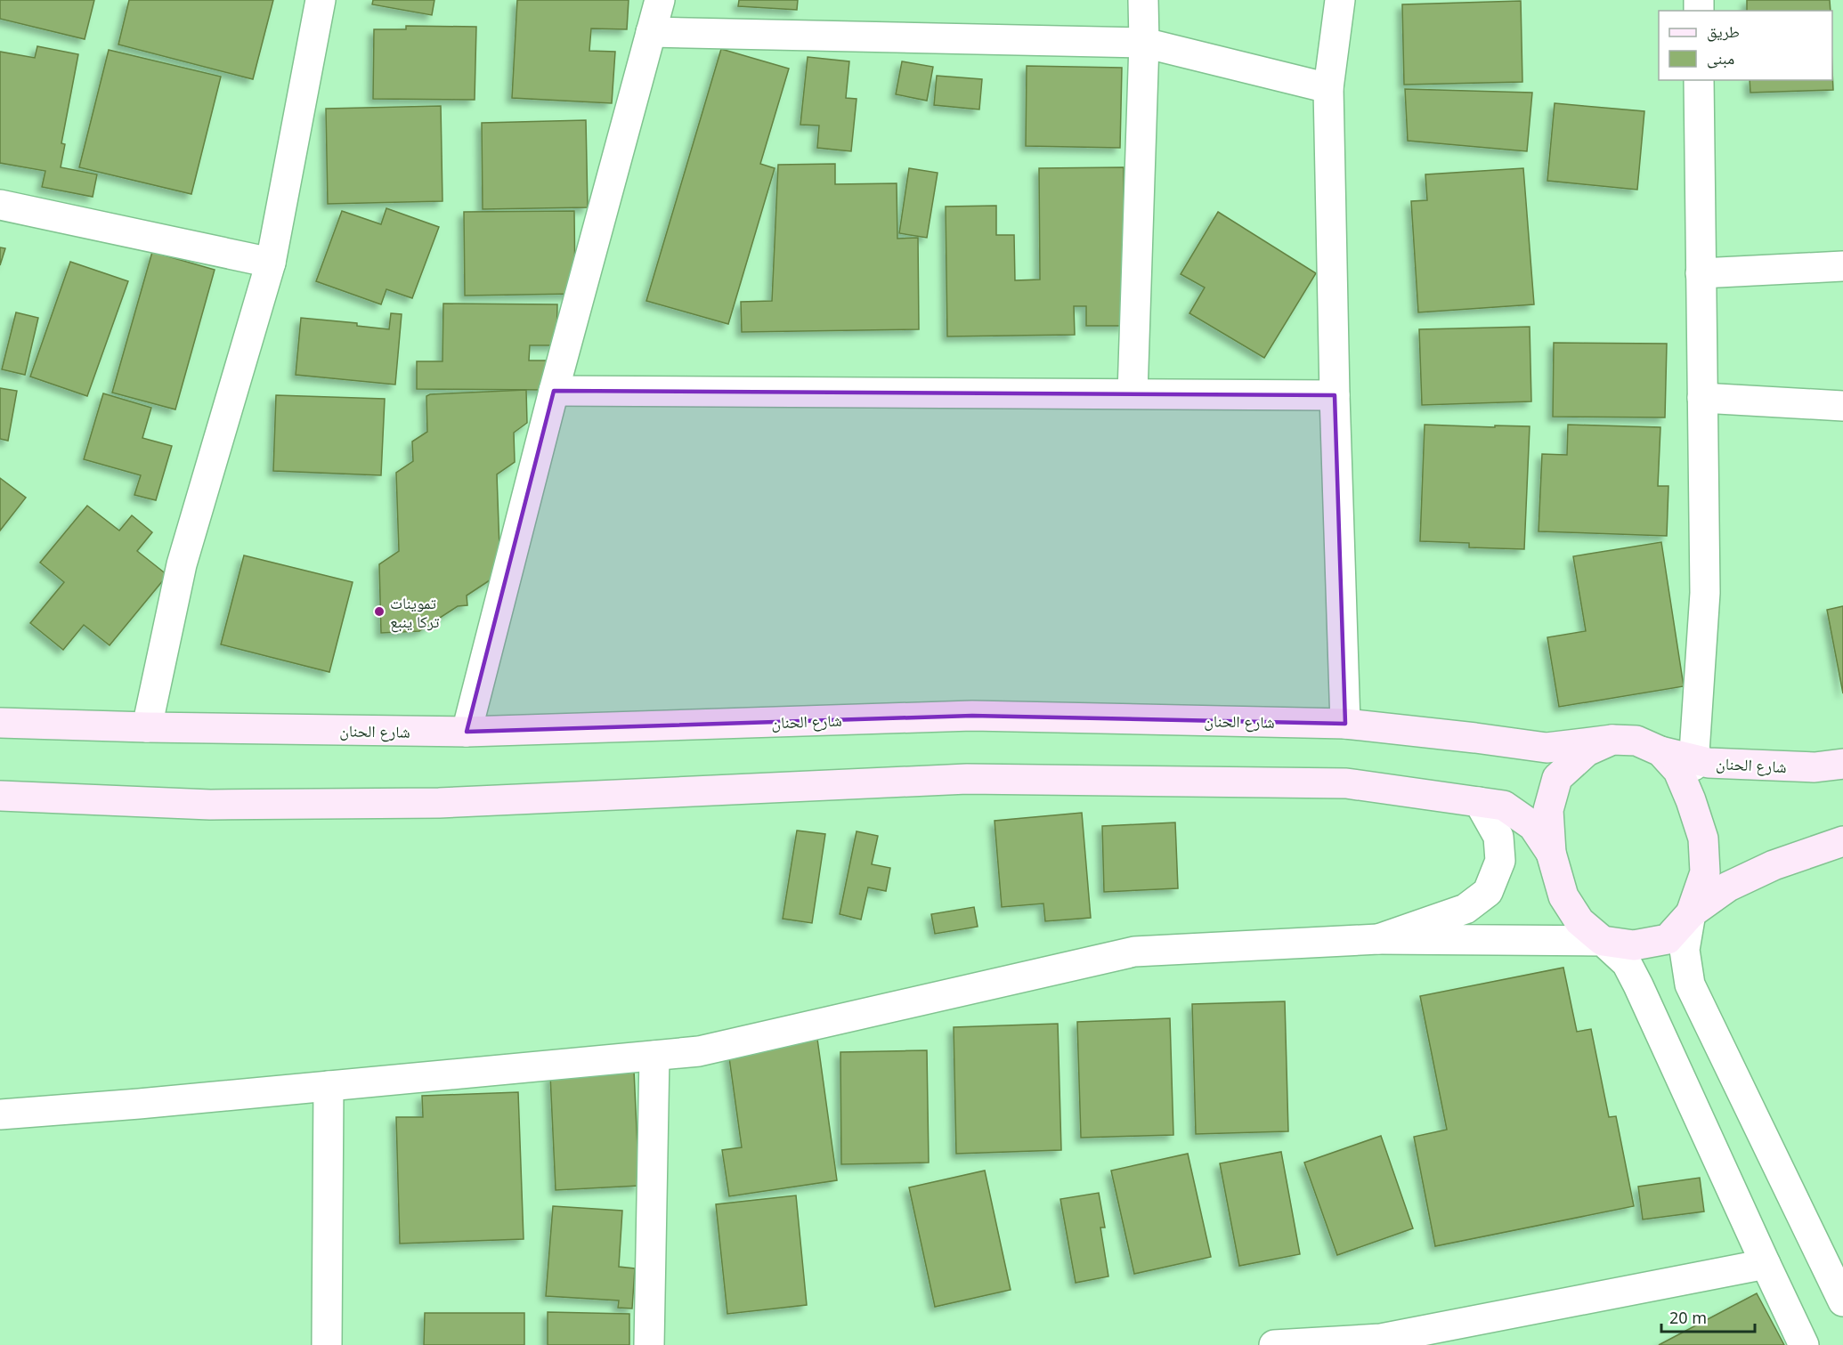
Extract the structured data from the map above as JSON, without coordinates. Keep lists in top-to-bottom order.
{
  "streets": {
    "main road": ["شارع الحنان"]
  },
  "places": ["تموينات تركا ينبع"],
  "legend": ["طريق", "مبنى"],
  "scale_bar": "20 m"
}
